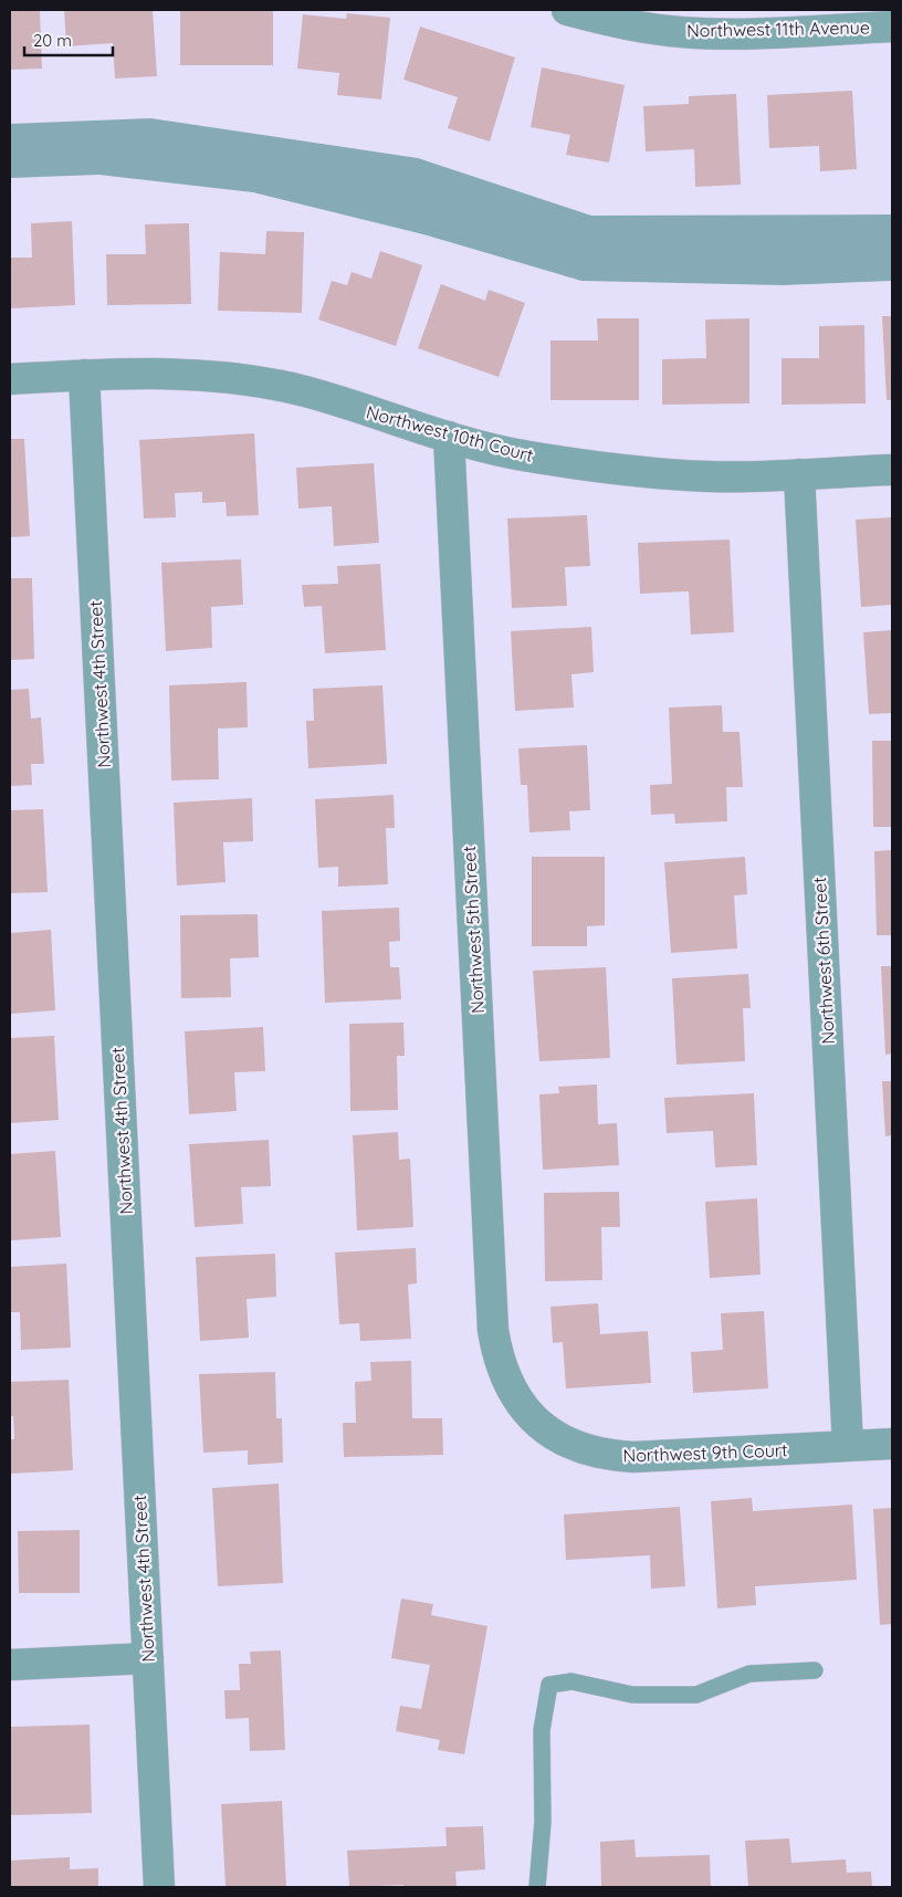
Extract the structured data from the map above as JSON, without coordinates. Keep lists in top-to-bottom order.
{
  "streets": {
    "street": [
      "Northwest 11th Avenue",
      "Northwest 10th Court",
      "Northwest 4th Street",
      "Northwest 5th Street",
      "Northwest 6th Street",
      "Northwest 9th Court"
    ]
  },
  "crossings": [
    ["Northwest 10th Court", "Northwest 4th Street"],
    ["Northwest 10th Court", "Northwest 5th Street"],
    ["Northwest 10th Court", "Northwest 6th Street"],
    ["Northwest 5th Street", "Northwest 9th Court"],
    ["Northwest 6th Street", "Northwest 9th Court"]
  ],
  "scale_bar": "20 m"
}
